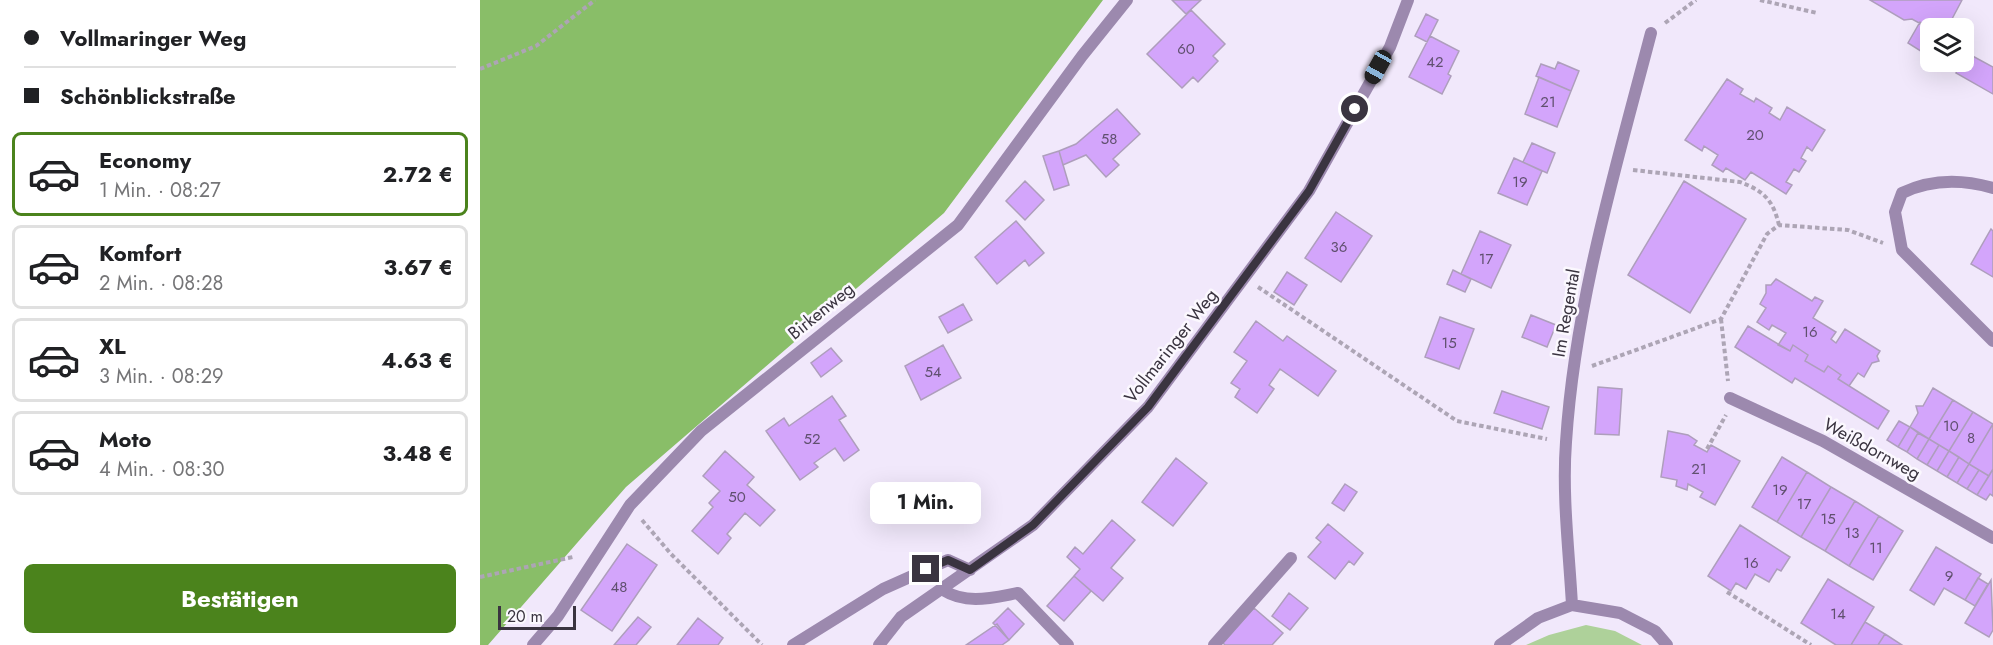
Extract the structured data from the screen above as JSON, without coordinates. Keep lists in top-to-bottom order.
{
  "streets": {
    "street": [
      "Birkenweg",
      "Im Regental",
      "Vollmaringer Weg",
      "Weißdornweg"
    ]
  },
  "house_numbers": [
    "60",
    "42",
    "21",
    "20",
    "58",
    "19",
    "36",
    "17",
    "16",
    "15",
    "54",
    "10",
    "8",
    "52",
    "21",
    "19",
    "50",
    "17",
    "15",
    "13",
    "11",
    "16",
    "9",
    "48",
    "14"
  ],
  "scale_bar": "20 m",
  "page": {
    "banner": ["Vollmaringer Weg", "Schönblickstraße"],
    "list": [
      {
        "name": "Economy",
        "note": "1 Min. · 08:27",
        "value": "2.72 €"
      },
      {
        "name": "Komfort",
        "note": "2 Min. · 08:28",
        "value": "3.67 €"
      },
      {
        "name": "XL",
        "note": "3 Min. · 08:29",
        "value": "4.63 €"
      },
      {
        "name": "Moto",
        "note": "4 Min. · 08:30",
        "value": "3.48 €"
      }
    ],
    "bubble": "1 Min.",
    "buttons": "Bestätigen",
    "scale": "20 m"
  }
}
